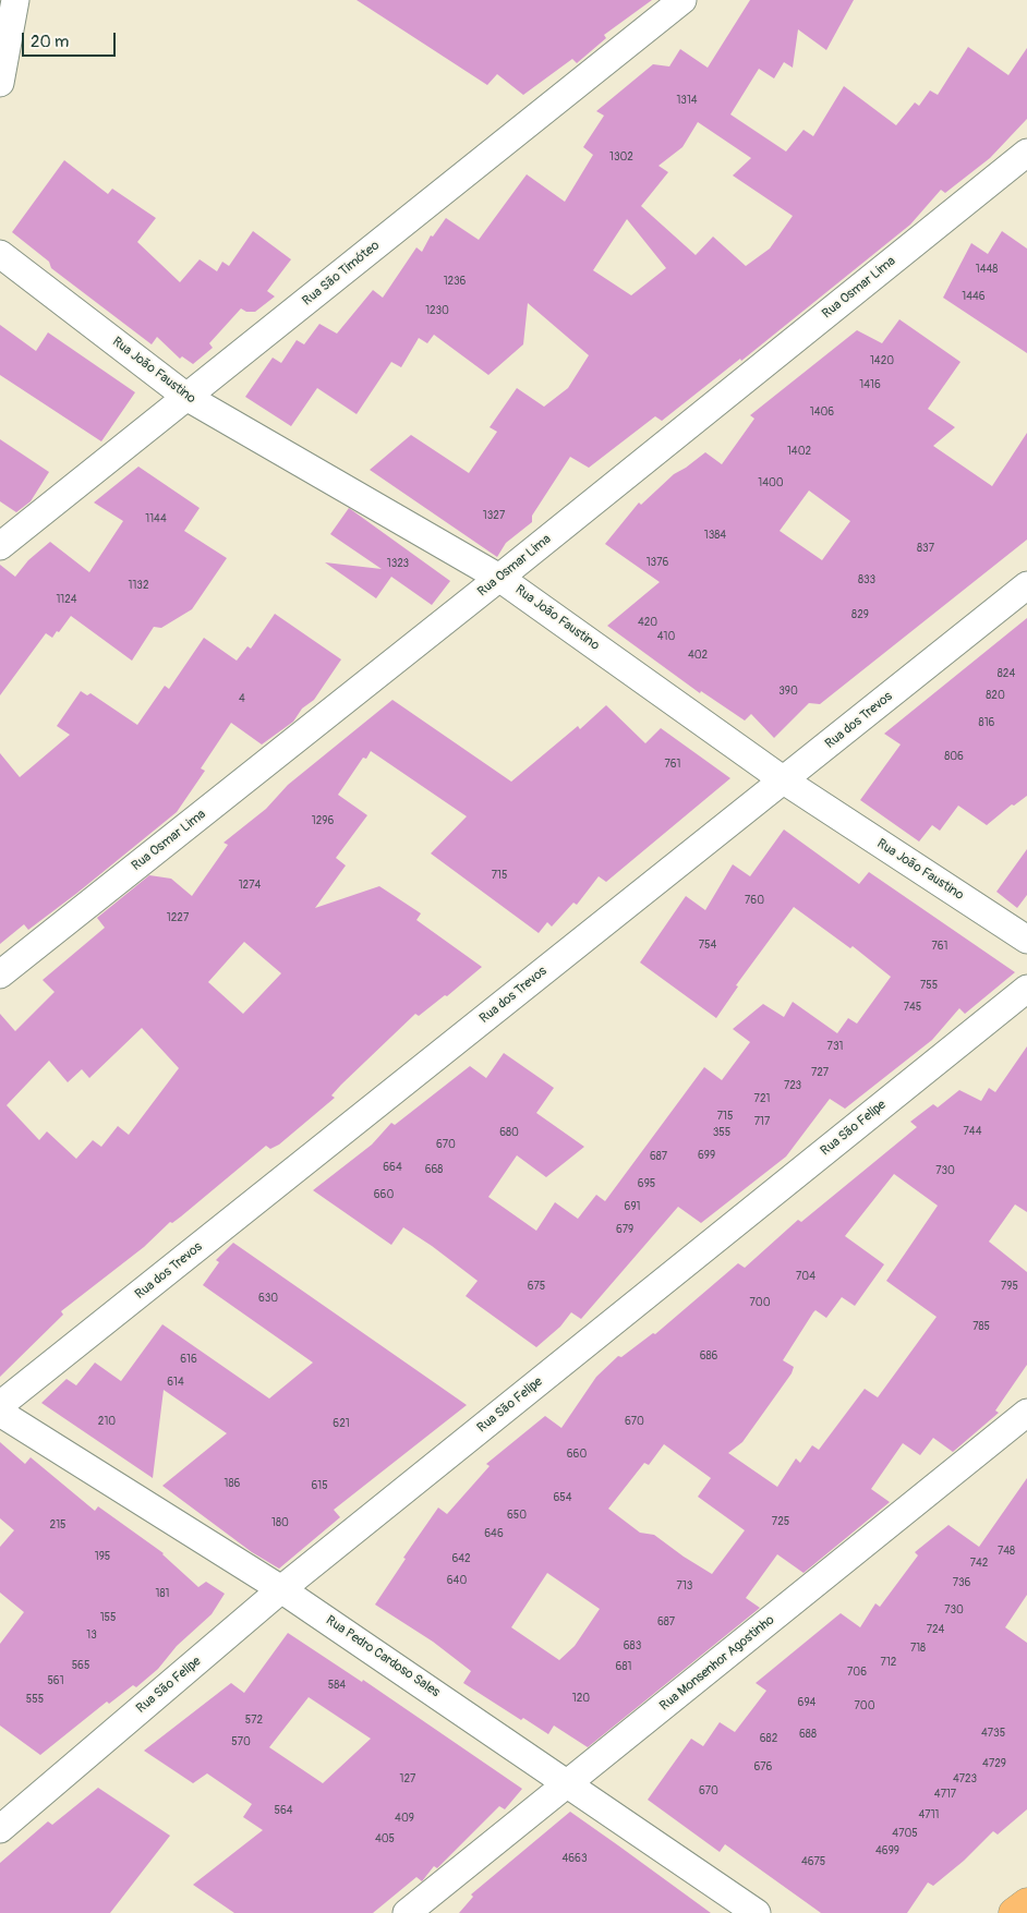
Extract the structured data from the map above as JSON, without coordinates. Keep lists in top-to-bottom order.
{
  "streets": {
    "street": [
      "Rua São Timóteo",
      "Rua Osmar Lima",
      "Rua João Faustino",
      "Rua dos Trevos",
      "Rua São Felipe",
      "Rua Pedro Cardoso Sales",
      "Rua Monsenhor Agostinho"
    ]
  },
  "crossings": [
    ["Rua São Timóteo", "Rua João Faustino"],
    ["Rua Osmar Lima", "Rua João Faustino"],
    ["Rua João Faustino", "Rua dos Trevos"],
    ["Rua São Felipe", "Rua Pedro Cardoso Sales"],
    ["Rua Pedro Cardoso Sales", "Rua Monsenhor Agostinho"]
  ],
  "house_numbers": [
    "1314",
    "1302",
    "1448",
    "1236",
    "1446",
    "1230",
    "1420",
    "1416",
    "1406",
    "1402",
    "1400",
    "1327",
    "1144",
    "1384",
    "837",
    "1376",
    "1323",
    "833",
    "1132",
    "1124",
    "829",
    "420",
    "410",
    "402",
    "824",
    "390",
    "820",
    "4",
    "816",
    "806",
    "761",
    "1296",
    "715",
    "1274",
    "760",
    "1227",
    "754",
    "761",
    "755",
    "745",
    "731",
    "727",
    "723",
    "721",
    "715",
    "717",
    "744",
    "680",
    "355",
    "670",
    "699",
    "687",
    "664",
    "668",
    "730",
    "695",
    "660",
    "691",
    "679",
    "704",
    "675",
    "795",
    "630",
    "700",
    "785",
    "686",
    "616",
    "614",
    "210",
    "670",
    "621",
    "660",
    "186",
    "615",
    "654",
    "650",
    "725",
    "180",
    "215",
    "646",
    "748",
    "195",
    "642",
    "742",
    "640",
    "736",
    "713",
    "181",
    "730",
    "155",
    "687",
    "724",
    "13",
    "683",
    "718",
    "712",
    "565",
    "681",
    "706",
    "561",
    "584",
    "120",
    "555",
    "694",
    "700",
    "572",
    "4735",
    "688",
    "682",
    "570",
    "4729",
    "676",
    "127",
    "4723",
    "670",
    "4717",
    "564",
    "4711",
    "409",
    "4705",
    "405",
    "4699",
    "4663",
    "4675"
  ],
  "scale_bar": "20 m"
}
